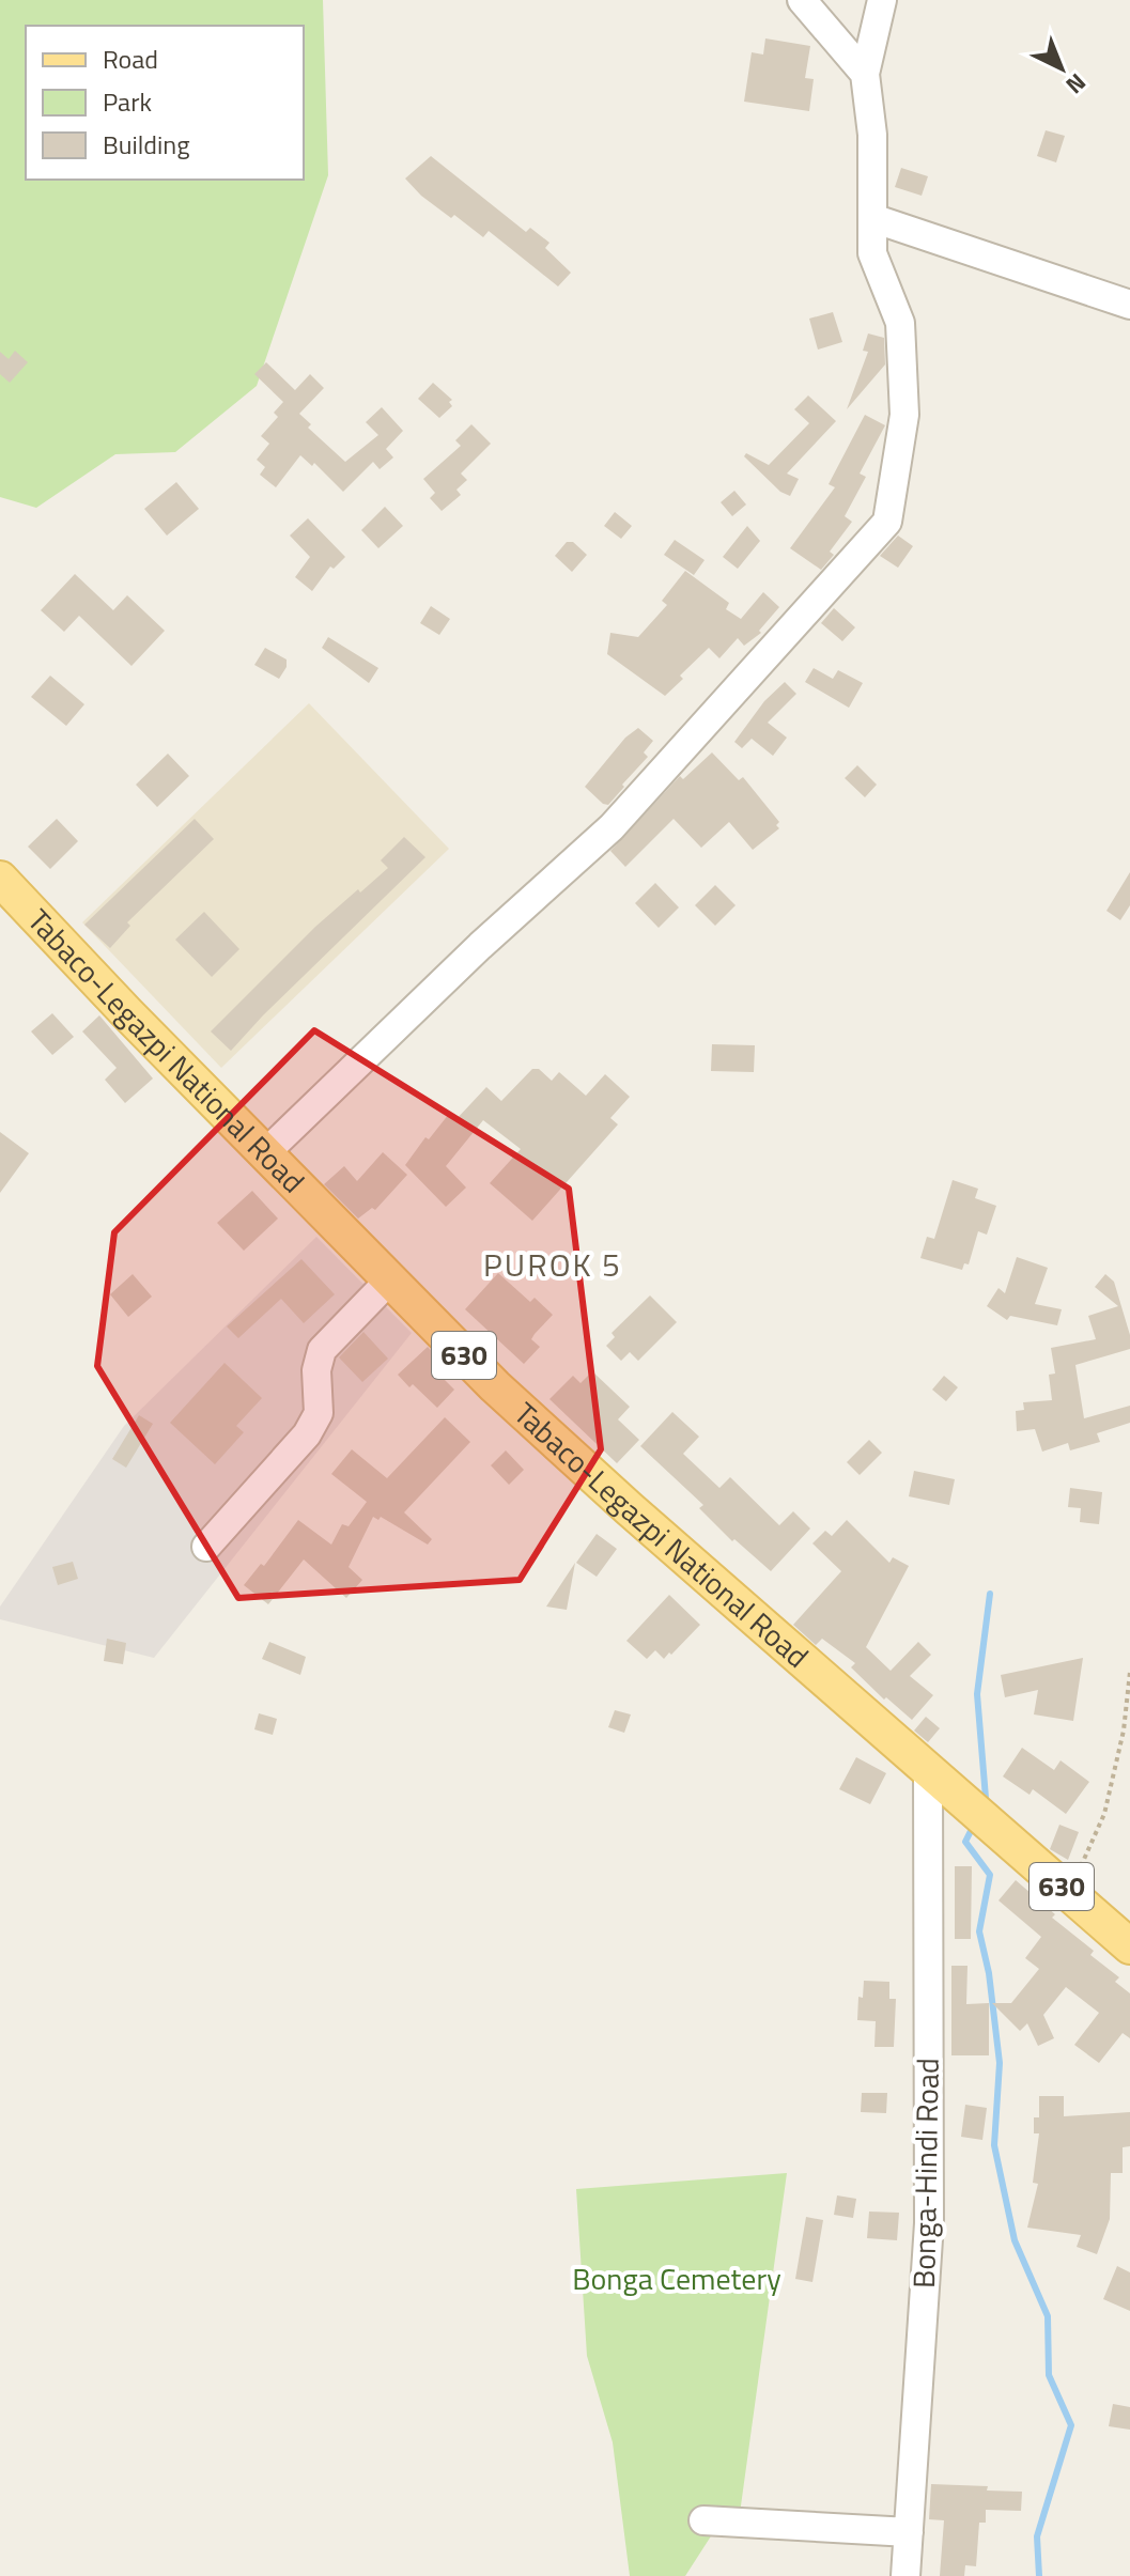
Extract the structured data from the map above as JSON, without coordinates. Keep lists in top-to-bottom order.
{
  "streets": {
    "main road": ["Tabaco-Legazpi National Road", "630"],
    "street": ["Bonga-Hindi Road"]
  },
  "crossings": [
    ["Tabaco-Legazpi National Road", "Bonga-Hindi Road"]
  ],
  "districts": ["PUROK 5"],
  "parks": ["Bonga Cemetery"],
  "legend": ["Road", "Park", "Building"],
  "north": "bottom right"
}
